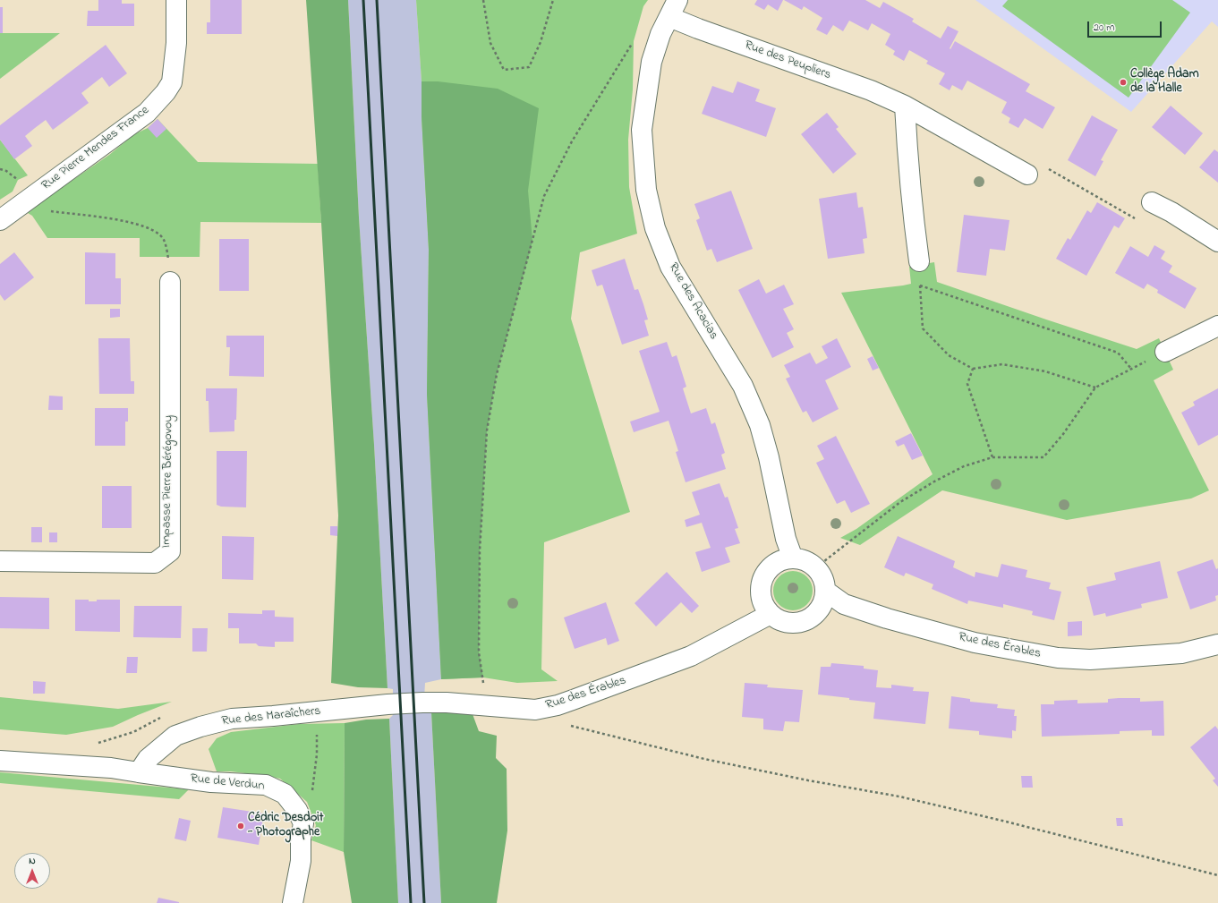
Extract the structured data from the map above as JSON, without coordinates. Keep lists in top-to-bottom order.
{
  "streets": {
    "street": [
      "Rue des Peupliers",
      "Rue Pierre Mendes France",
      "Rue des Acacias",
      "Impasse Pierre Bérégovoy",
      "Rue des Érables",
      "Rue des Maraîchers",
      "Rue de Verdun"
    ]
  },
  "crossings": [
    ["Rue des Peupliers", "Rue des Acacias"],
    ["Rue des Acacias", "Rue des Érables"],
    ["Rue des Érables", "Rue des Maraîchers"],
    ["Rue des Maraîchers", "Rue de Verdun"]
  ],
  "places": ["Collège Adam de la Halle", "Cédric Desdoit - Photographe"],
  "scale_bar": "20 m",
  "north": "top"
}
